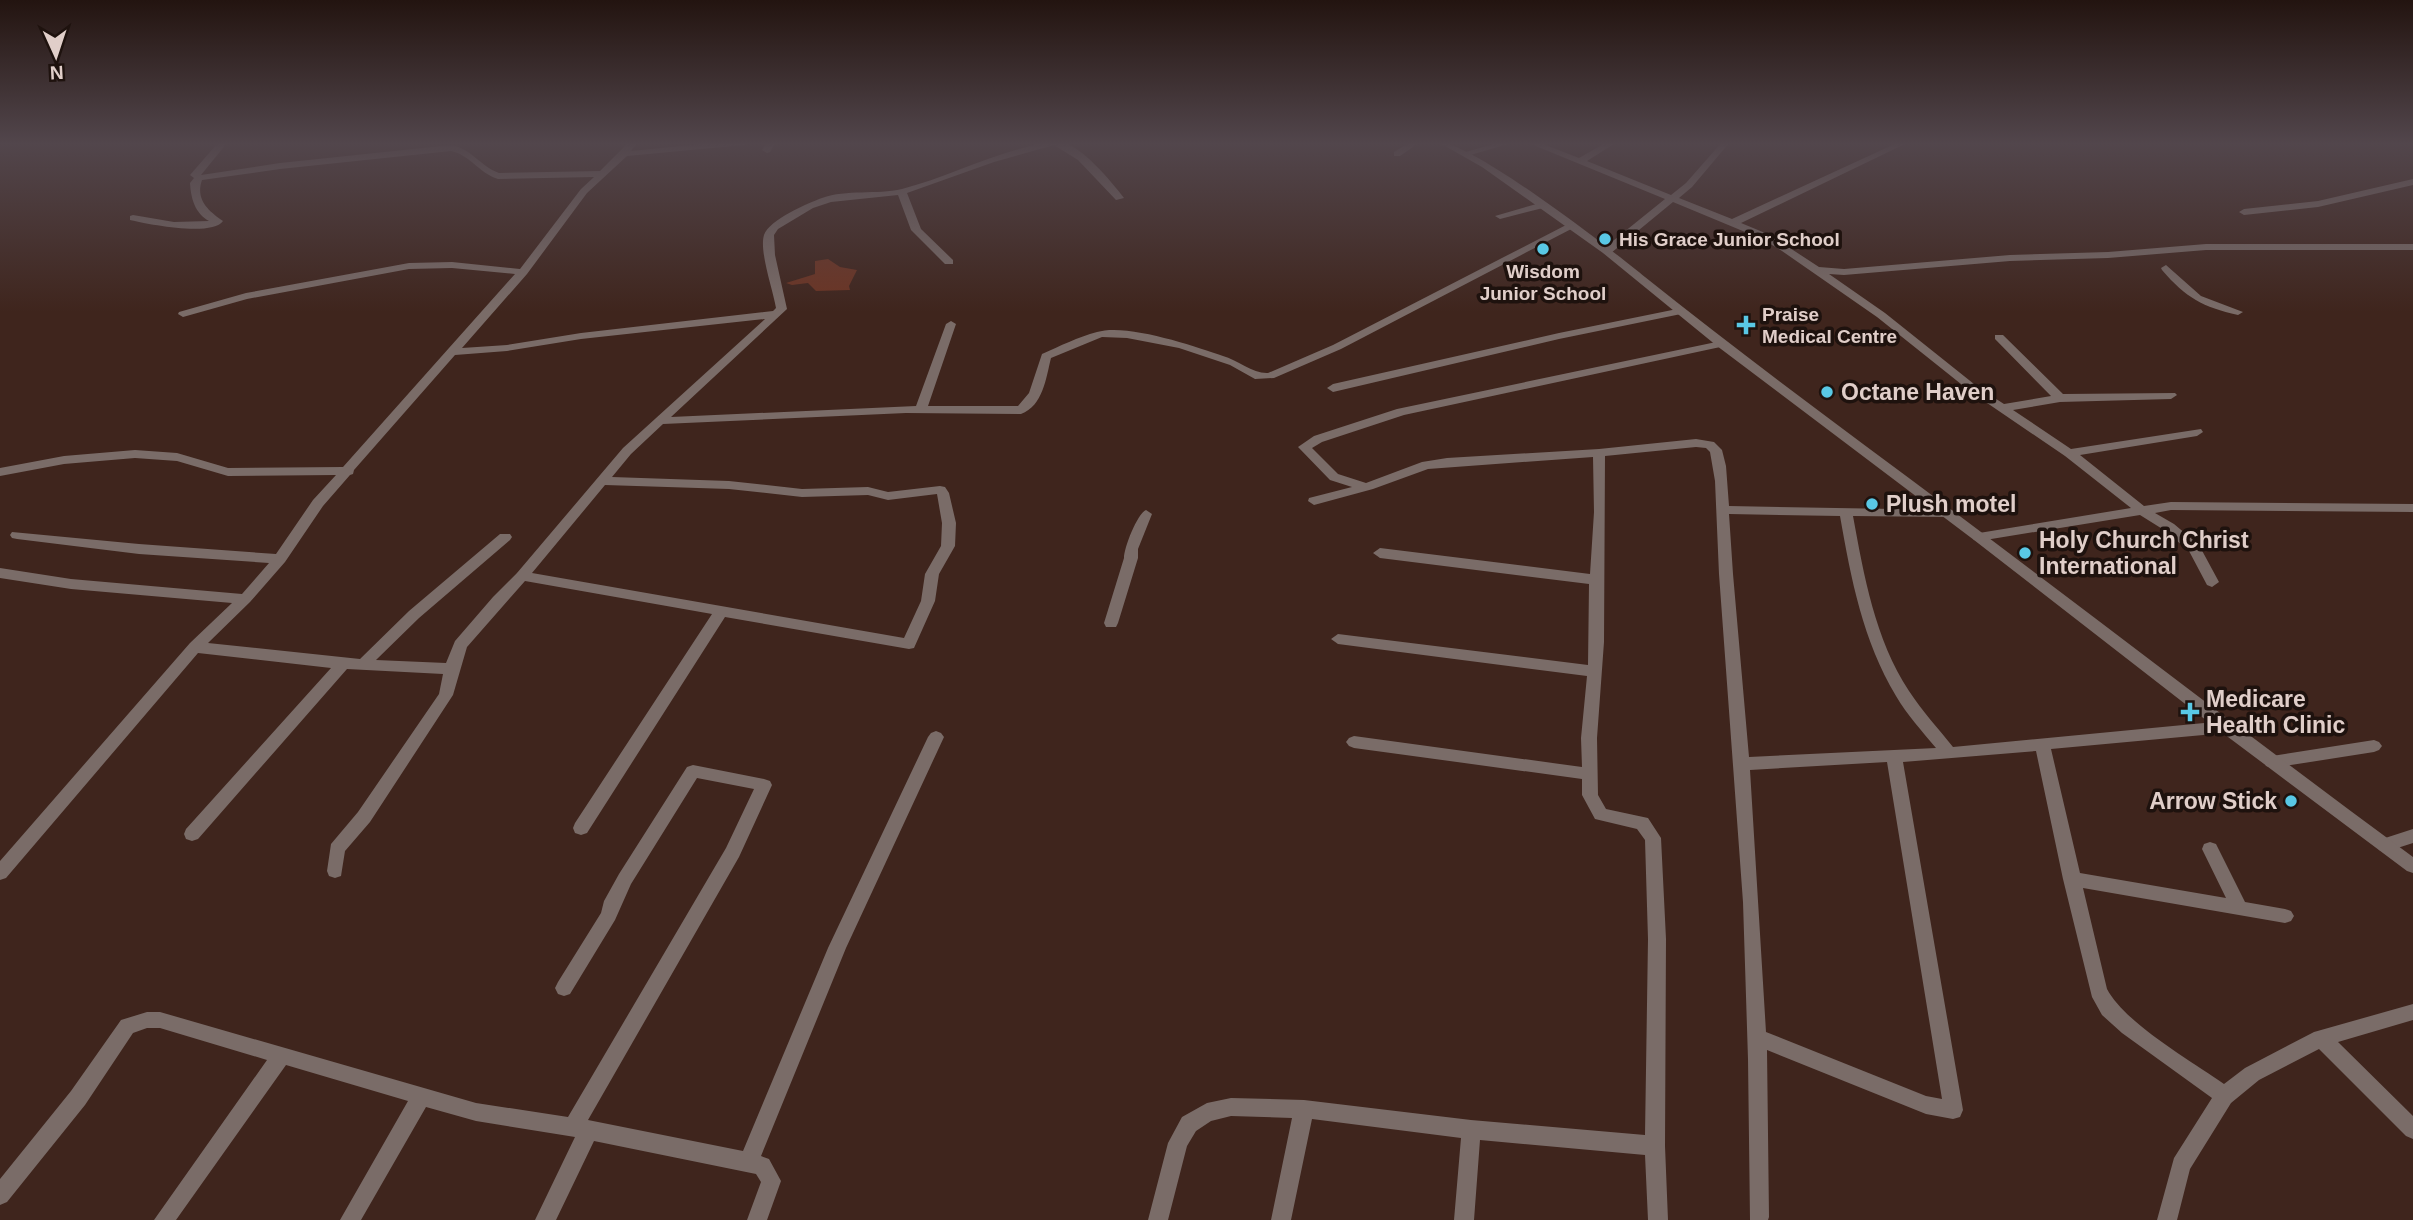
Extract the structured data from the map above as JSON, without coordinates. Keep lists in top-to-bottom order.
{
  "places": {
    "other": [
      "His Grace Junior School",
      "Wisdom Junior School",
      "Octane Haven",
      "Plush motel",
      "Holy Church Christ International",
      "Arrow Stick"
    ],
    "health": ["Praise Medical Centre", "Medicare Health Clinic"]
  },
  "north": "bottom"
}
